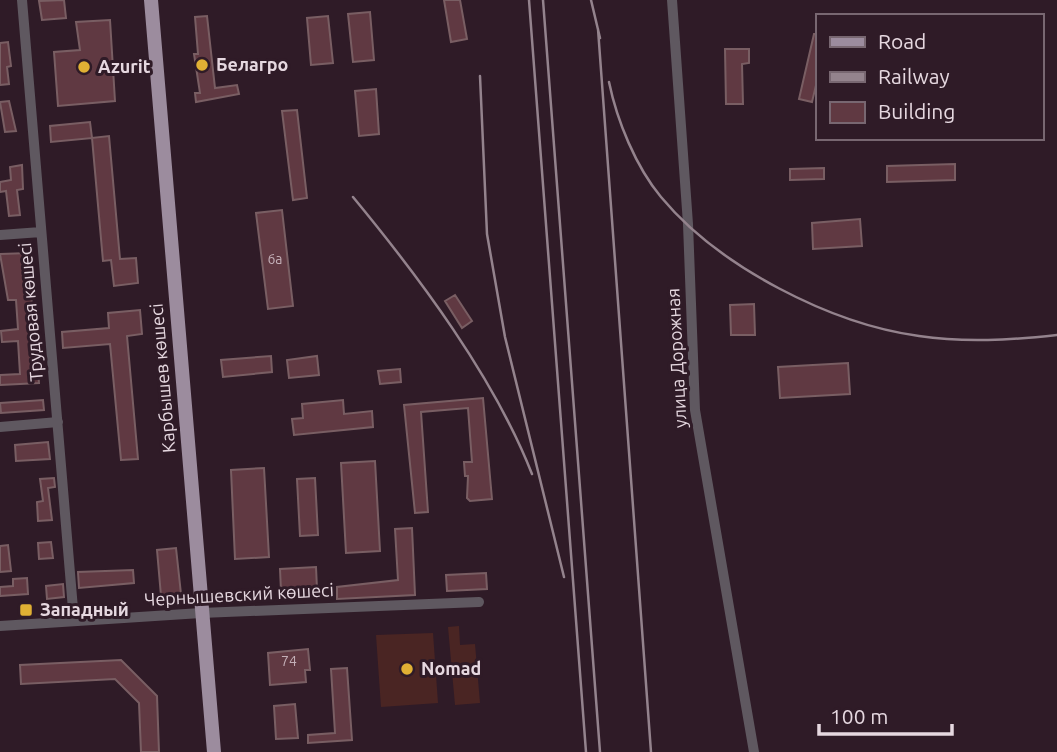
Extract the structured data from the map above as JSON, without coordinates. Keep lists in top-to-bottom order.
{
  "streets": {
    "main road": ["Карбышев көшесі"],
    "street": ["Трудовая көшесі", "улица Дорожная", "Чернышевский көшесі"]
  },
  "crossings": [
    ["Трудовая көшесі", "Чернышевский көшесі"],
    ["Карбышев көшесі", "Чернышевский көшесі"]
  ],
  "places": {
    "other": ["Белагро", "Azurit", "Nomad"],
    "transit": ["Западный"]
  },
  "house_numbers": ["6а", "74"],
  "legend": ["Road", "Railway", "Building"],
  "scale_bar": "100 m"
}
